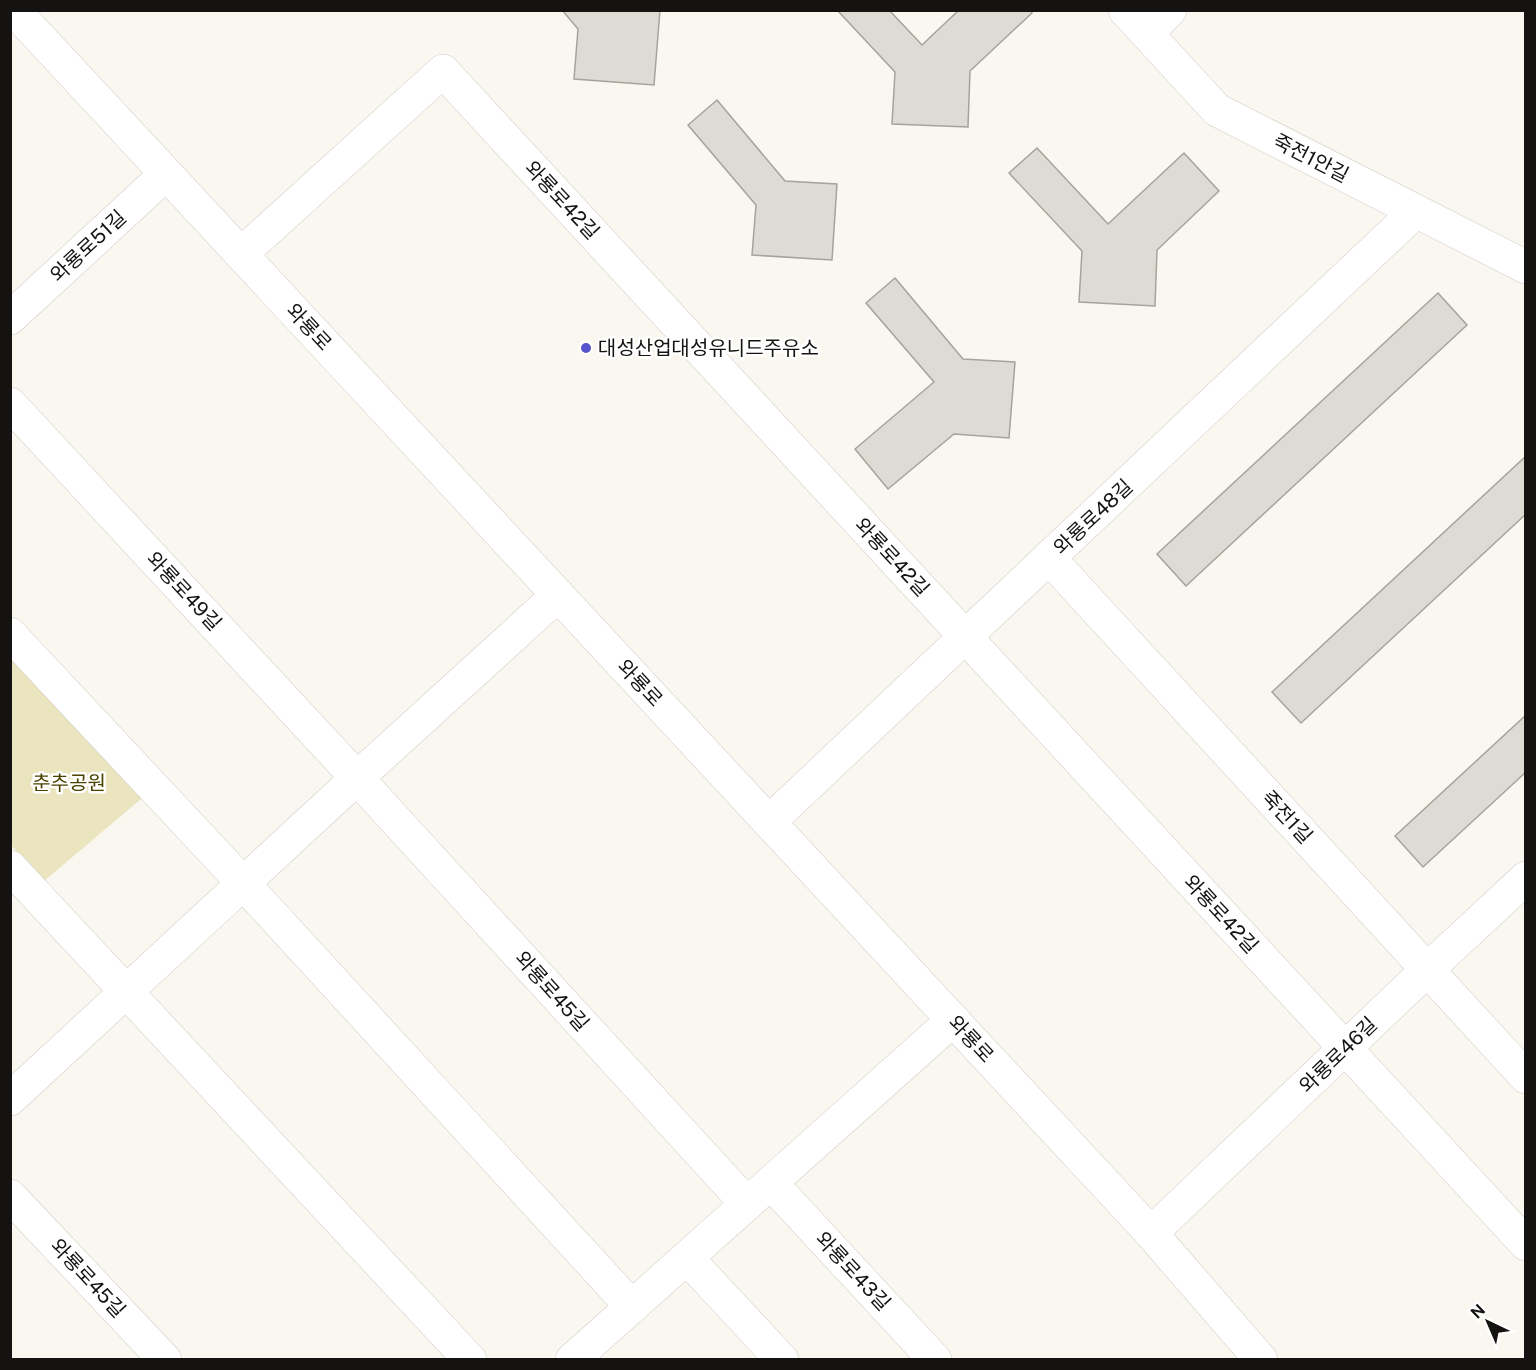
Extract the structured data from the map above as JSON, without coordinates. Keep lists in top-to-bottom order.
{
  "streets": {
    "street": [
      "죽전1안길",
      "와룡로42길",
      "와룡로51길",
      "와룡로",
      "와룡로48길",
      "와룡로49길",
      "죽전1길",
      "와룡로45길",
      "와룡로46길",
      "와룡로43길"
    ]
  },
  "crossings": [
    ["죽전1안길", "와룡로48길"],
    ["와룡로42길", "와룡로"],
    ["와룡로42길", "와룡로48길"],
    ["와룡로42길", "와룡로46길"],
    ["와룡로51길", "와룡로"],
    ["와룡로", "와룡로48길"],
    ["와룡로", "와룡로46길"],
    ["와룡로48길", "죽전1길"],
    ["와룡로49길", "와룡로45길"],
    ["죽전1길", "와룡로46길"],
    ["와룡로45길", "와룡로43길"]
  ],
  "parks": ["춘추공원"],
  "places": ["대성산업대성유니드주유소"],
  "north": "top left"
}
